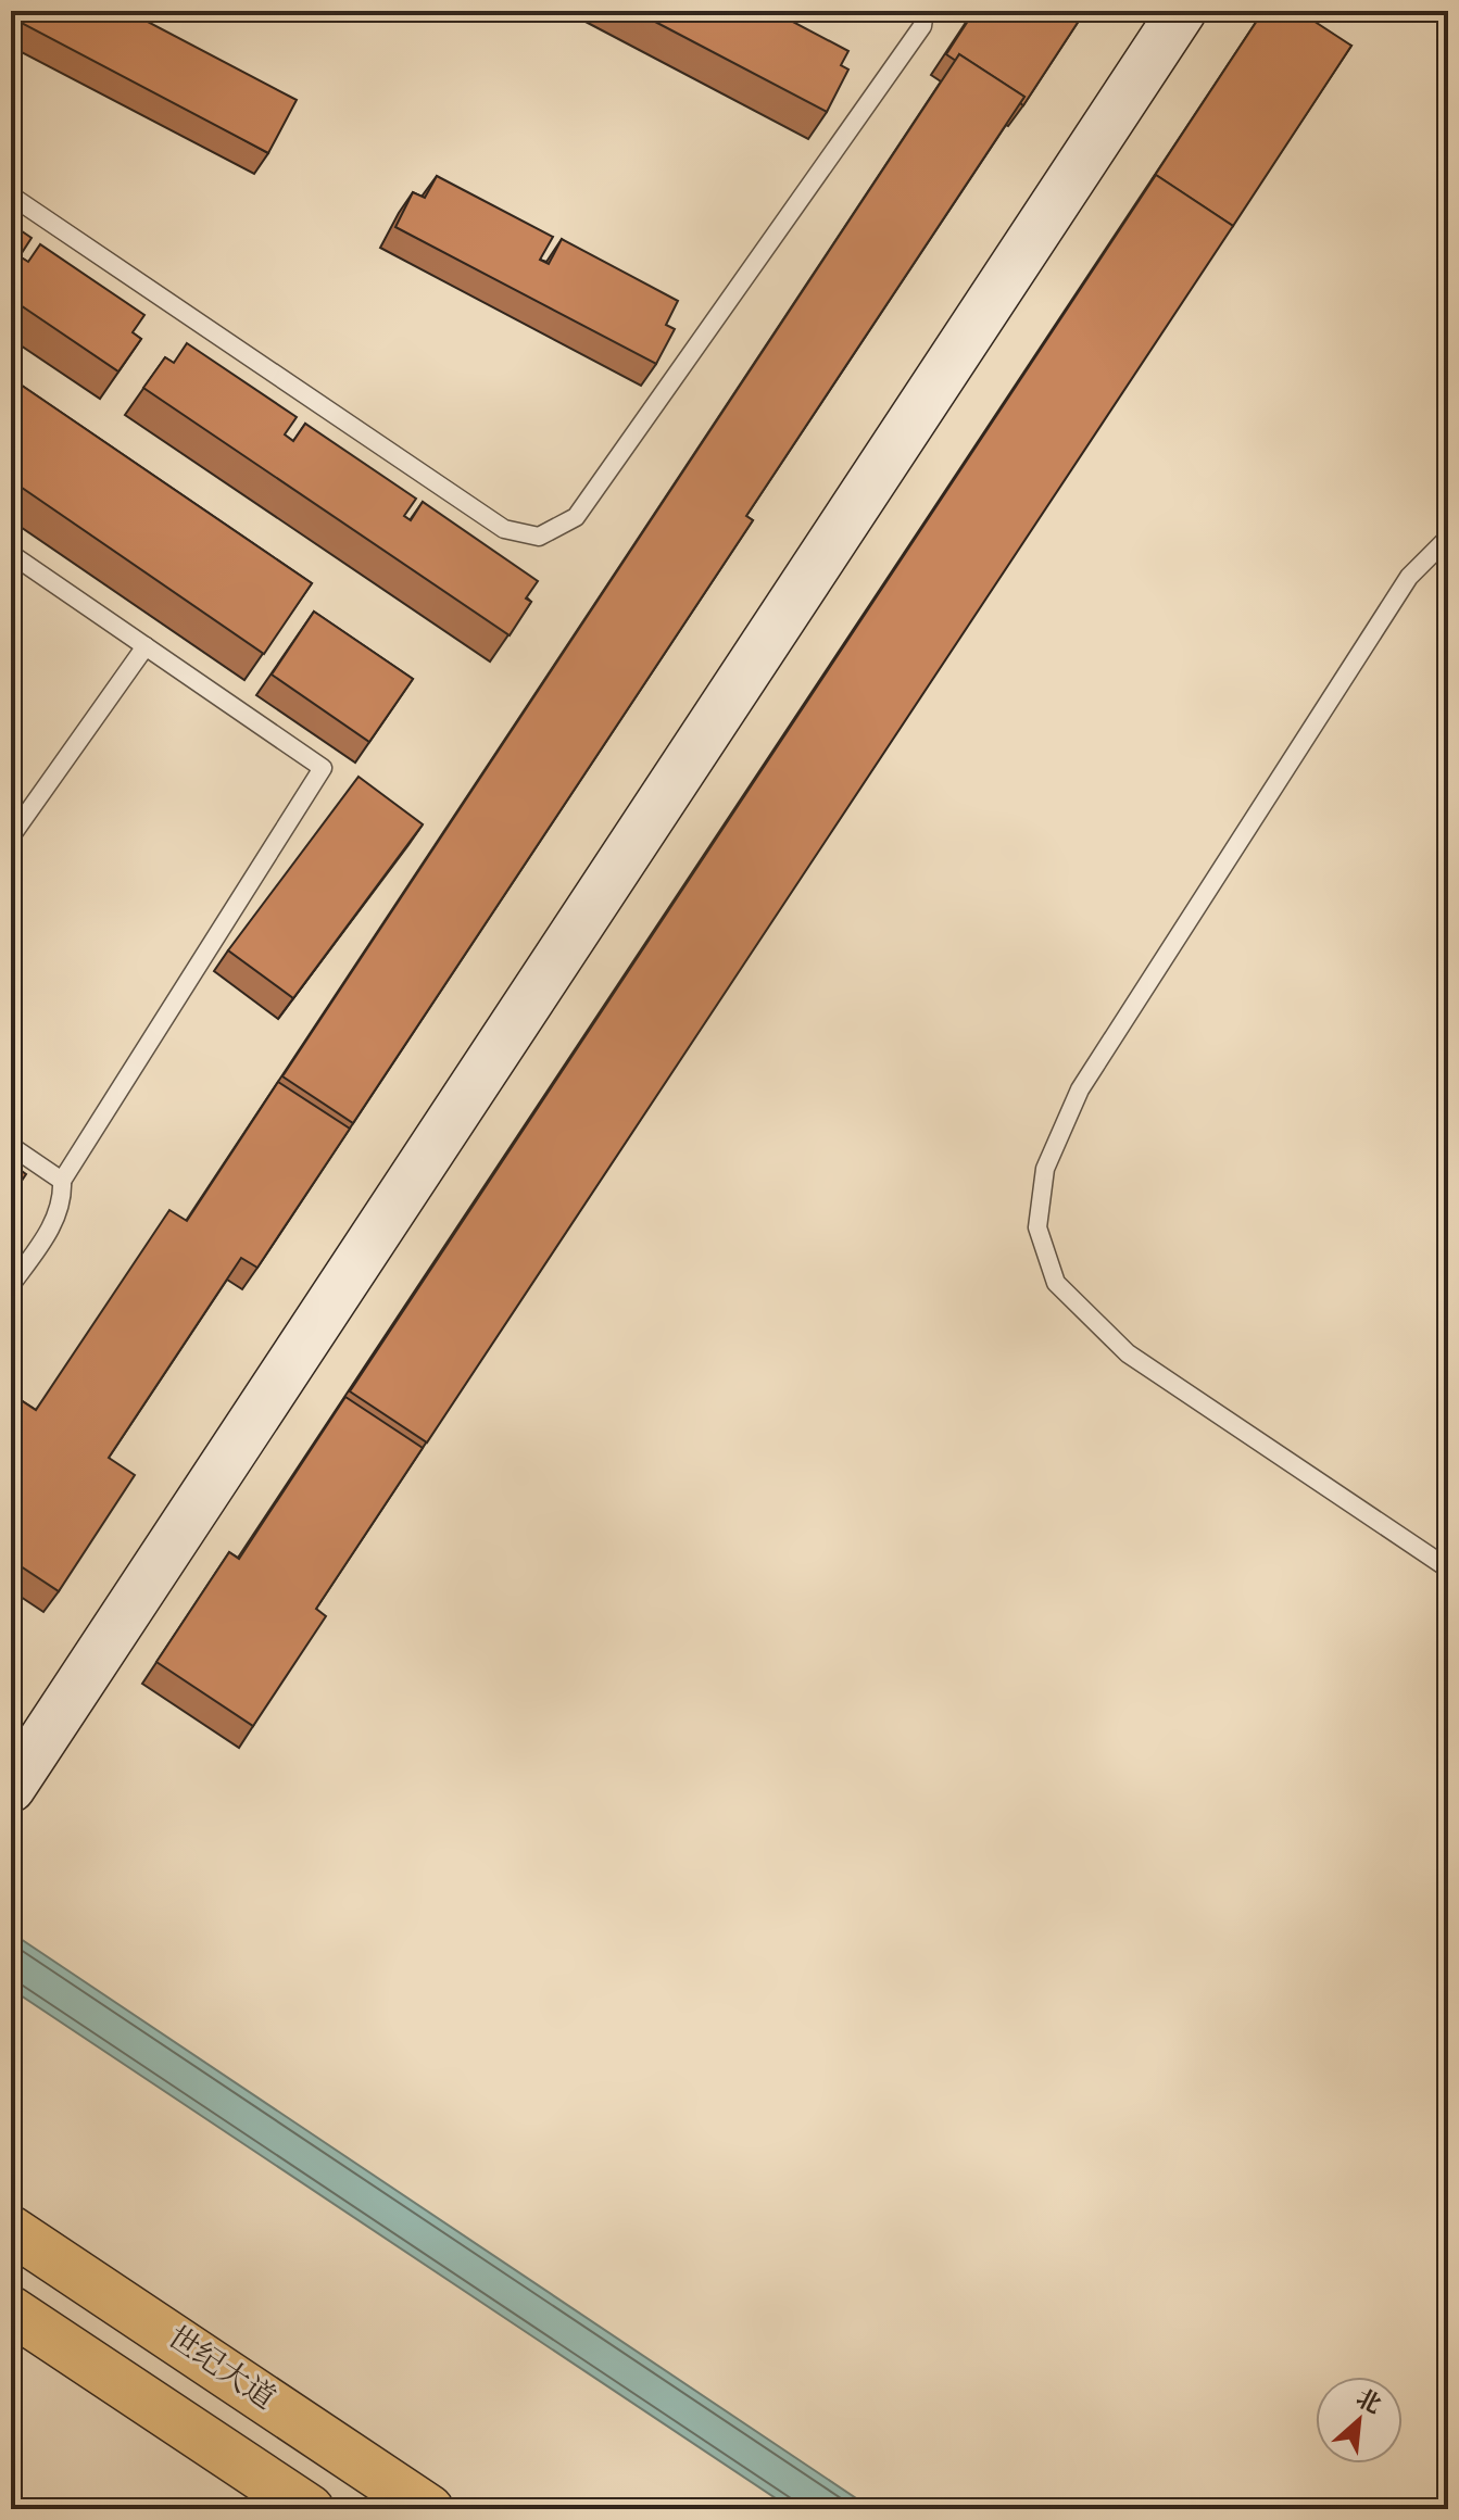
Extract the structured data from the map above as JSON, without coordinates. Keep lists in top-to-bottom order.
{
  "streets": {
    "main road": ["世纪大道"]
  },
  "north": "top right"
}
